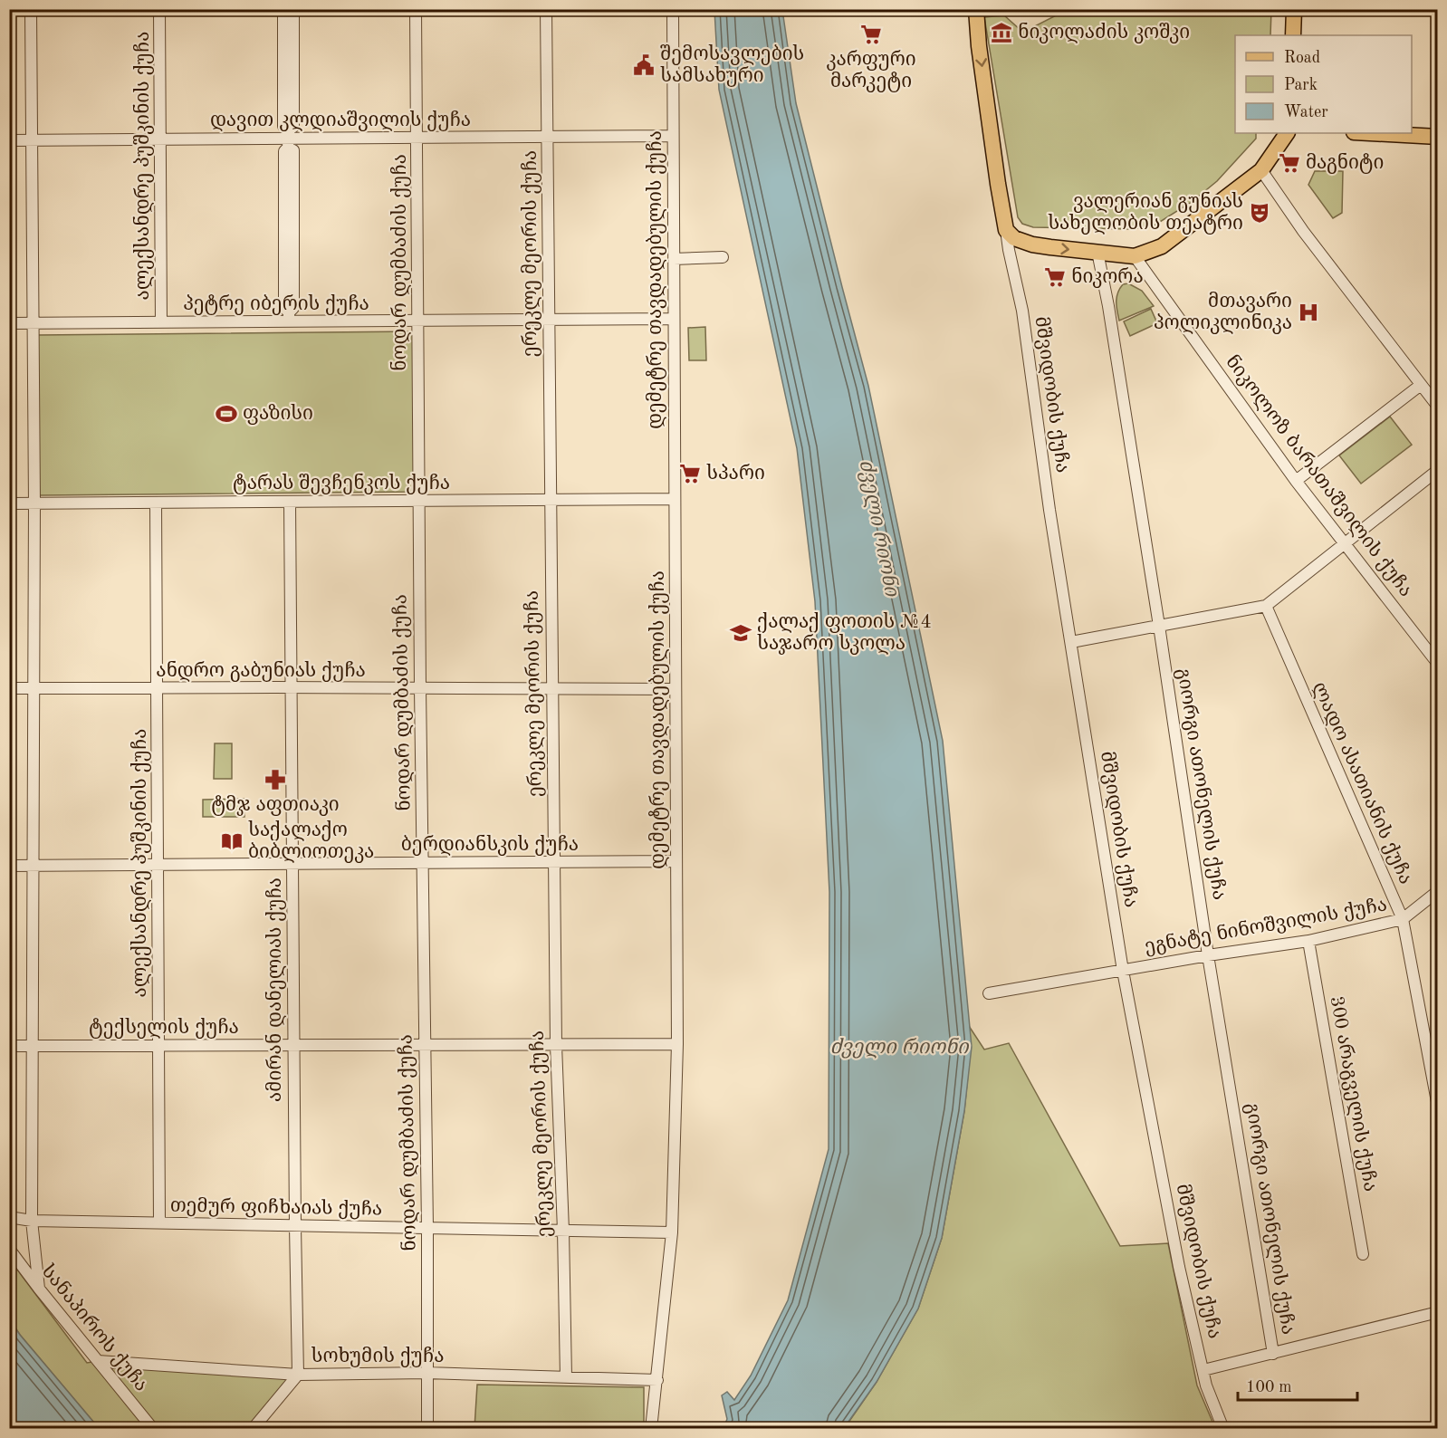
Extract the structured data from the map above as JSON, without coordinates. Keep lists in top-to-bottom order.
{
  "streets": {
    "street": [
      "დავით კლდიაშვილის ქუჩა",
      "ალექსანდრე პუშკინის ქუჩა",
      "ერეკლე მეორის ქუჩა",
      "ნოდარ დუმბაძის ქუჩა",
      "დემეტრე თავდადებულის ქუჩა",
      "პეტრე იბერის ქუჩა",
      "მშვიდობის ქუჩა",
      "ნიკოლოზ ბარათაშვილის ქუჩა",
      "ტარას შევჩენკოს ქუჩა",
      "ანდრო გაბუნიას ქუჩა",
      "ლადო ასათიანის ქუჩა",
      "გიორგი ათონელის ქუჩა",
      "ბერდიანსკის ქუჩა",
      "ეგნატე ნინოშვილის ქუჩა",
      "ამირან დანელიას ქუჩა",
      "ტექსელის ქუჩა",
      "300 არაგველის ქუჩა",
      "თემურ ფიჩხაიას ქუჩა",
      "სანაპიროს ქუჩა",
      "სოხუმის ქუჩა"
    ]
  },
  "crossings": [
    ["დავით კლდიაშვილის ქუჩა", "ალექსანდრე პუშკინის ქუჩა"],
    ["დავით კლდიაშვილის ქუჩა", "ერეკლე მეორის ქუჩა"],
    ["დავით კლდიაშვილის ქუჩა", "ნოდარ დუმბაძის ქუჩა"],
    ["დავით კლდიაშვილის ქუჩა", "დემეტრე თავდადებულის ქუჩა"],
    ["ალექსანდრე პუშკინის ქუჩა", "პეტრე იბერის ქუჩა"],
    ["ალექსანდრე პუშკინის ქუჩა", "ტარას შევჩენკოს ქუჩა"],
    ["ალექსანდრე პუშკინის ქუჩა", "ანდრო გაბუნიას ქუჩა"],
    ["ალექსანდრე პუშკინის ქუჩა", "ბერდიანსკის ქუჩა"],
    ["ალექსანდრე პუშკინის ქუჩა", "ტექსელის ქუჩა"],
    ["ალექსანდრე პუშკინის ქუჩა", "თემურ ფიჩხაიას ქუჩა"],
    ["ერეკლე მეორის ქუჩა", "პეტრე იბერის ქუჩა"],
    ["ერეკლე მეორის ქუჩა", "ტარას შევჩენკოს ქუჩა"],
    ["ერეკლე მეორის ქუჩა", "ანდრო გაბუნიას ქუჩა"],
    ["ერეკლე მეორის ქუჩა", "ბერდიანსკის ქუჩა"],
    ["ერეკლე მეორის ქუჩა", "ტექსელის ქუჩა"],
    ["ერეკლე მეორის ქუჩა", "თემურ ფიჩხაიას ქუჩა"],
    ["ერეკლე მეორის ქუჩა", "სოხუმის ქუჩა"],
    ["ნოდარ დუმბაძის ქუჩა", "პეტრე იბერის ქუჩა"],
    ["ნოდარ დუმბაძის ქუჩა", "ტარას შევჩენკოს ქუჩა"],
    ["ნოდარ დუმბაძის ქუჩა", "ანდრო გაბუნიას ქუჩა"],
    ["ნოდარ დუმბაძის ქუჩა", "ბერდიანსკის ქუჩა"],
    ["ნოდარ დუმბაძის ქუჩა", "ტექსელის ქუჩა"],
    ["ნოდარ დუმბაძის ქუჩა", "თემურ ფიჩხაიას ქუჩა"],
    ["ნოდარ დუმბაძის ქუჩა", "სოხუმის ქუჩა"],
    ["დემეტრე თავდადებულის ქუჩა", "პეტრე იბერის ქუჩა"],
    ["დემეტრე თავდადებულის ქუჩა", "ტარას შევჩენკოს ქუჩა"],
    ["დემეტრე თავდადებულის ქუჩა", "ანდრო გაბუნიას ქუჩა"],
    ["დემეტრე თავდადებულის ქუჩა", "ბერდიანსკის ქუჩა"],
    ["დემეტრე თავდადებულის ქუჩა", "ტექსელის ქუჩა"],
    ["დემეტრე თავდადებულის ქუჩა", "თემურ ფიჩხაიას ქუჩა"],
    ["დემეტრე თავდადებულის ქუჩა", "სოხუმის ქუჩა"],
    ["მშვიდობის ქუჩა", "ეგნატე ნინოშვილის ქუჩა"],
    ["ტარას შევჩენკოს ქუჩა", "ამირან დანელიას ქუჩა"],
    ["ანდრო გაბუნიას ქუჩა", "ამირან დანელიას ქუჩა"],
    ["ლადო ასათიანის ქუჩა", "ეგნატე ნინოშვილის ქუჩა"],
    ["გიორგი ათონელის ქუჩა", "ეგნატე ნინოშვილის ქუჩა"],
    ["ბერდიანსკის ქუჩა", "ამირან დანელიას ქუჩა"],
    ["ეგნატე ნინოშვილის ქუჩა", "300 არაგველის ქუჩა"],
    ["ამირან დანელიას ქუჩა", "ტექსელის ქუჩა"],
    ["ამირან დანელიას ქუჩა", "თემურ ფიჩხაიას ქუჩა"],
    ["ამირან დანელიას ქუჩა", "სოხუმის ქუჩა"],
    ["სანაპიროს ქუჩა", "სოხუმის ქუჩა"]
  ],
  "water": ["ძველი რიონი"],
  "places": {
    "museum": ["ნიკოლაძის კოშკი"],
    "supermarket": [
      "კარფური მარკეტი",
      "მაგნიტი",
      "ნიკორა",
      "სპარი"
    ],
    "public building": ["შემოსავლების სამსახური"],
    "theatre": ["ვალერიან გუნიას სახელობის თეატრი"],
    "hospital": ["მთავარი პოლიკლინიკა"],
    "sports": ["ფაზისი"],
    "school or university": ["ქალაქ ფოთის №4 საჯარო სკოლა"],
    "pharmacy": ["ტმჯ აფთიაკი"],
    "library": ["საქალაქო ბიბლიოთეკა"]
  },
  "legend": ["Road", "Park", "Water"],
  "scale_bar": "100 m"
}
